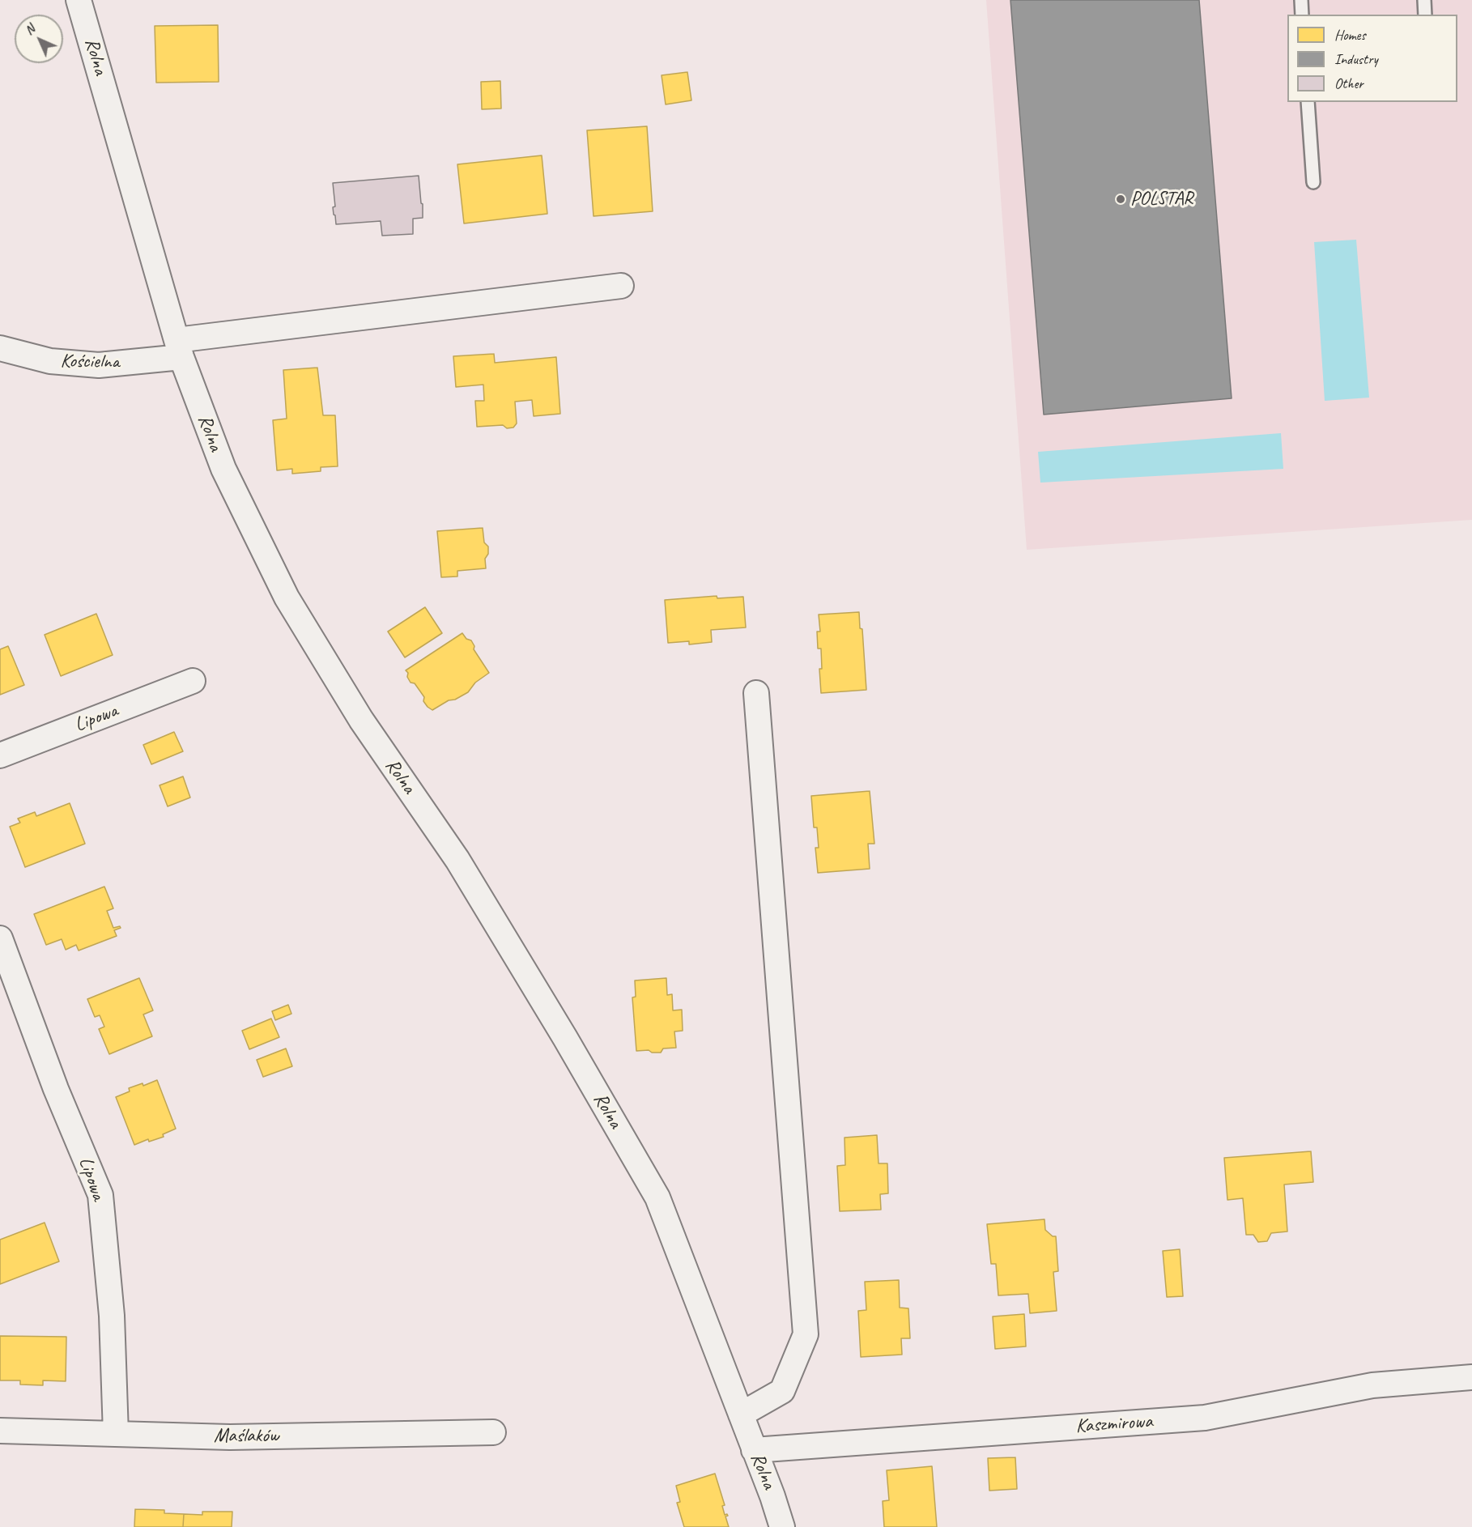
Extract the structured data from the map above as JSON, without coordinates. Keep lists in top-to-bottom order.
{
  "streets": {
    "street": [
      "Rolna",
      "Kościelna",
      "Lipowa",
      "Kaszmirowa",
      "Maślaków"
    ]
  },
  "crossings": [
    ["Rolna", "Kościelna"],
    ["Rolna", "Kaszmirowa"],
    ["Lipowa", "Maślaków"]
  ],
  "places": ["POLSTAR"],
  "legend": ["Homes", "Industry", "Other"],
  "north": "top left"
}
